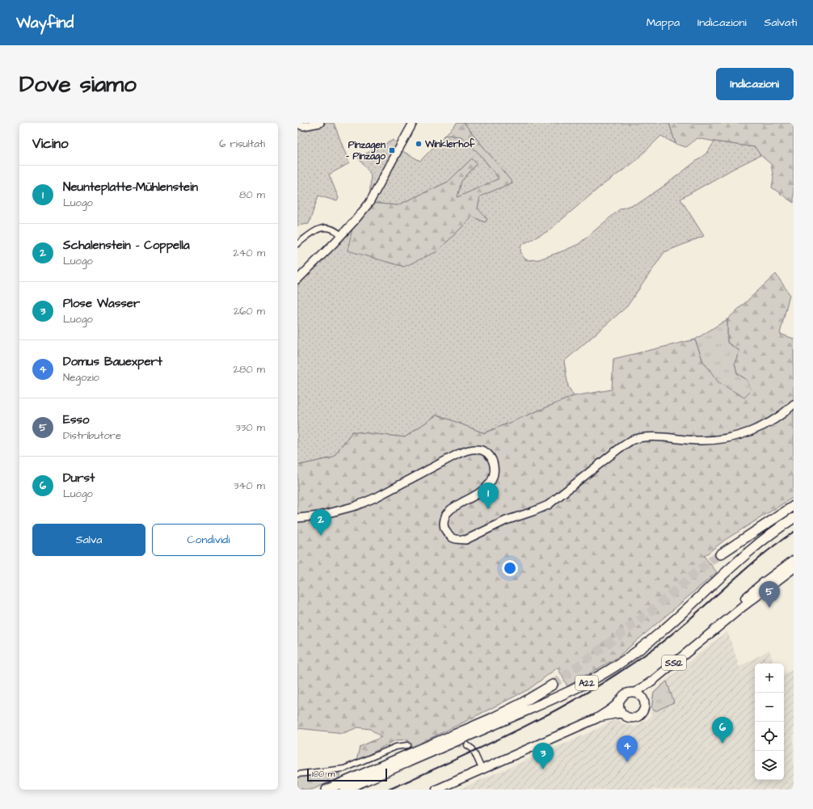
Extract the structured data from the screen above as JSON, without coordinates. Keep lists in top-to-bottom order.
{
  "streets": {
    "highway": ["A22"],
    "main road": ["SS12"]
  },
  "places": {
    "other": ["Winklerhof"],
    "transit": ["Pinzagen - Pinzago"]
  },
  "scale_bar": "100 m",
  "page": {
    "header": "Wayfind",
    "nav": ["Mappa", "Indicazioni", "Salvati"],
    "buttons": [
      "Indicazioni",
      ["Salva", "Condividi"]
    ],
    "title": "Dove siamo",
    "heading": ["Vicino", "6 risultati"],
    "list": [
      {
        "mark": "1",
        "name": "Neunteplatte-Mühlenstein",
        "note": "Luogo",
        "value": "80 m"
      },
      {
        "mark": "2",
        "name": "Schalenstein - Coppella",
        "note": "Luogo",
        "value": "240 m"
      },
      {
        "mark": "3",
        "name": "Plose Wasser",
        "note": "Luogo",
        "value": "260 m"
      },
      {
        "mark": "4",
        "name": "Domus Bauexpert",
        "note": "Negozio",
        "value": "280 m"
      },
      {
        "mark": "5",
        "name": "Esso",
        "note": "Distributore",
        "value": "330 m"
      },
      {
        "mark": "6",
        "name": "Durst",
        "note": "Luogo",
        "value": "340 m"
      }
    ],
    "pins": [
      "1",
      "2",
      "5",
      "6",
      "4",
      "3"
    ],
    "map_buttons": ["+", "−"],
    "scale": "100 m"
  }
}
